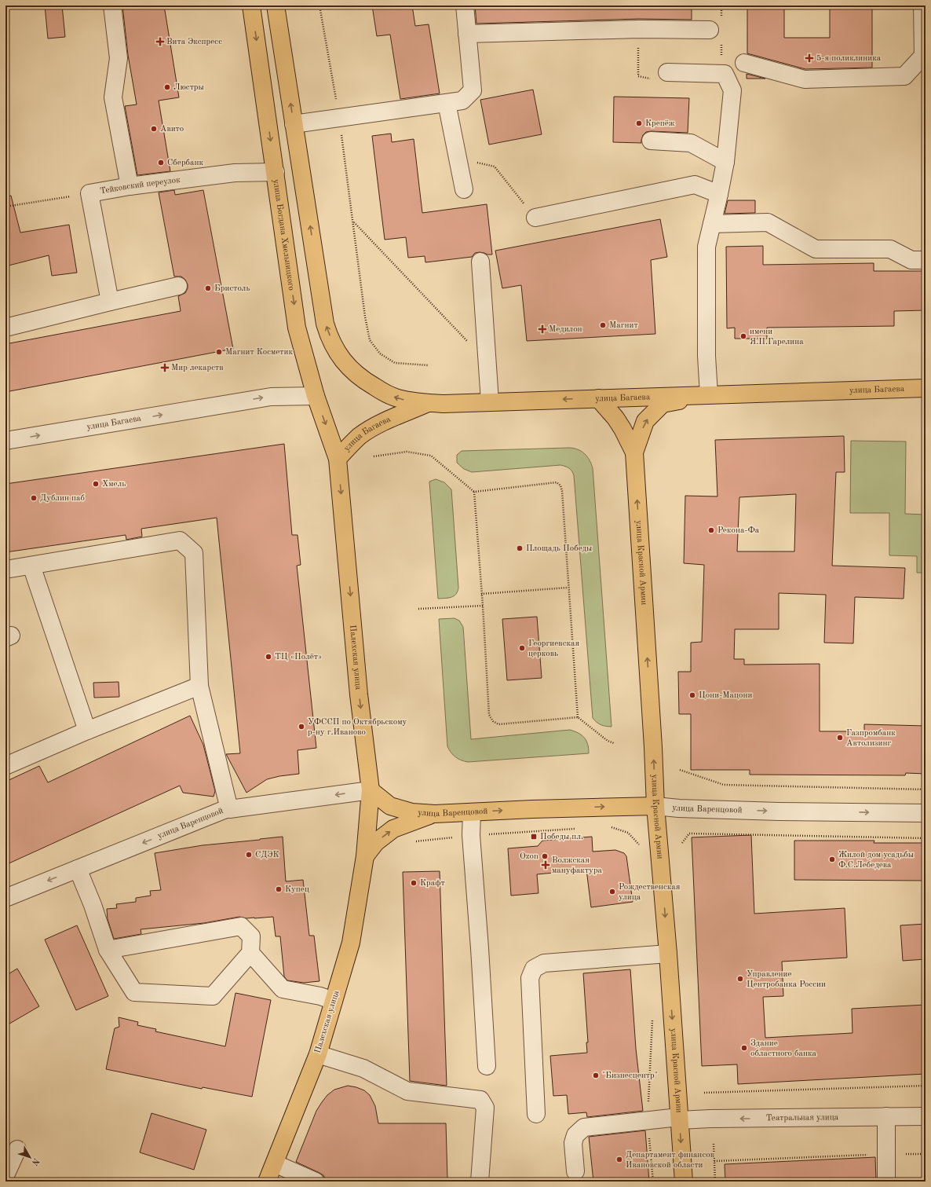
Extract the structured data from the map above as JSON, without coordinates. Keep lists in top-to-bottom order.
{
  "streets": {
    "main road": [
      "улица Богдана Хмельницкого",
      "улица Багаева",
      "улица Красной Армии",
      "Палехская улица",
      "улица Варенцовой"
    ],
    "street": ["Тейковский переулок", "Театральная улица"]
  },
  "crossings": [
    ["Тейковский переулок", "улица Богдана Хмельницкого"],
    ["улица Богдана Хмельницкого", "улица Багаева"],
    ["улица Богдана Хмельницкого", "Палехская улица"],
    ["улица Багаева", "улица Красной Армии"],
    ["улица Багаева", "Палехская улица"],
    ["улица Красной Армии", "улица Варенцовой"],
    ["улица Красной Армии", "Театральная улица"],
    ["Палехская улица", "улица Варенцовой"]
  ],
  "one_way": ["улица Богдана Хмельницкого", "Театральная улица"],
  "places": {
    "health": [
      "Вита Экспресс",
      "5-я поликлиника",
      "Медилон",
      "Мир лекарств",
      "Волжская мануфактура"
    ],
    "other": [
      "Люстры",
      "Крепёж",
      "Авито",
      "Сбербанк",
      "Бристоль",
      "Магнит",
      "имени Я.П.Гарелина",
      "Магнит Косметик",
      "Хмель",
      "Дублин паб",
      "Рекона-Фа",
      "Площадь Победы",
      "Георгиевская церковь",
      "ТЦ «Полёт»",
      "Цони-Мацони",
      "УФССП по Октябрьскому р-ну г.Иваново",
      "Газпромбанк Автолизинг",
      "СДЭК",
      "Ozon",
      "Жилой дом усадьбы Ф.С.Лебедева",
      "Крафт",
      "Купец",
      "Рождественская улица",
      "Управление Центробанка России",
      "Здание областного банка",
      "\"Бизнесцентр\"",
      "Департамент финансов Ивановской области"
    ],
    "transit": ["Победы пл."]
  },
  "north": "bottom right"
}
